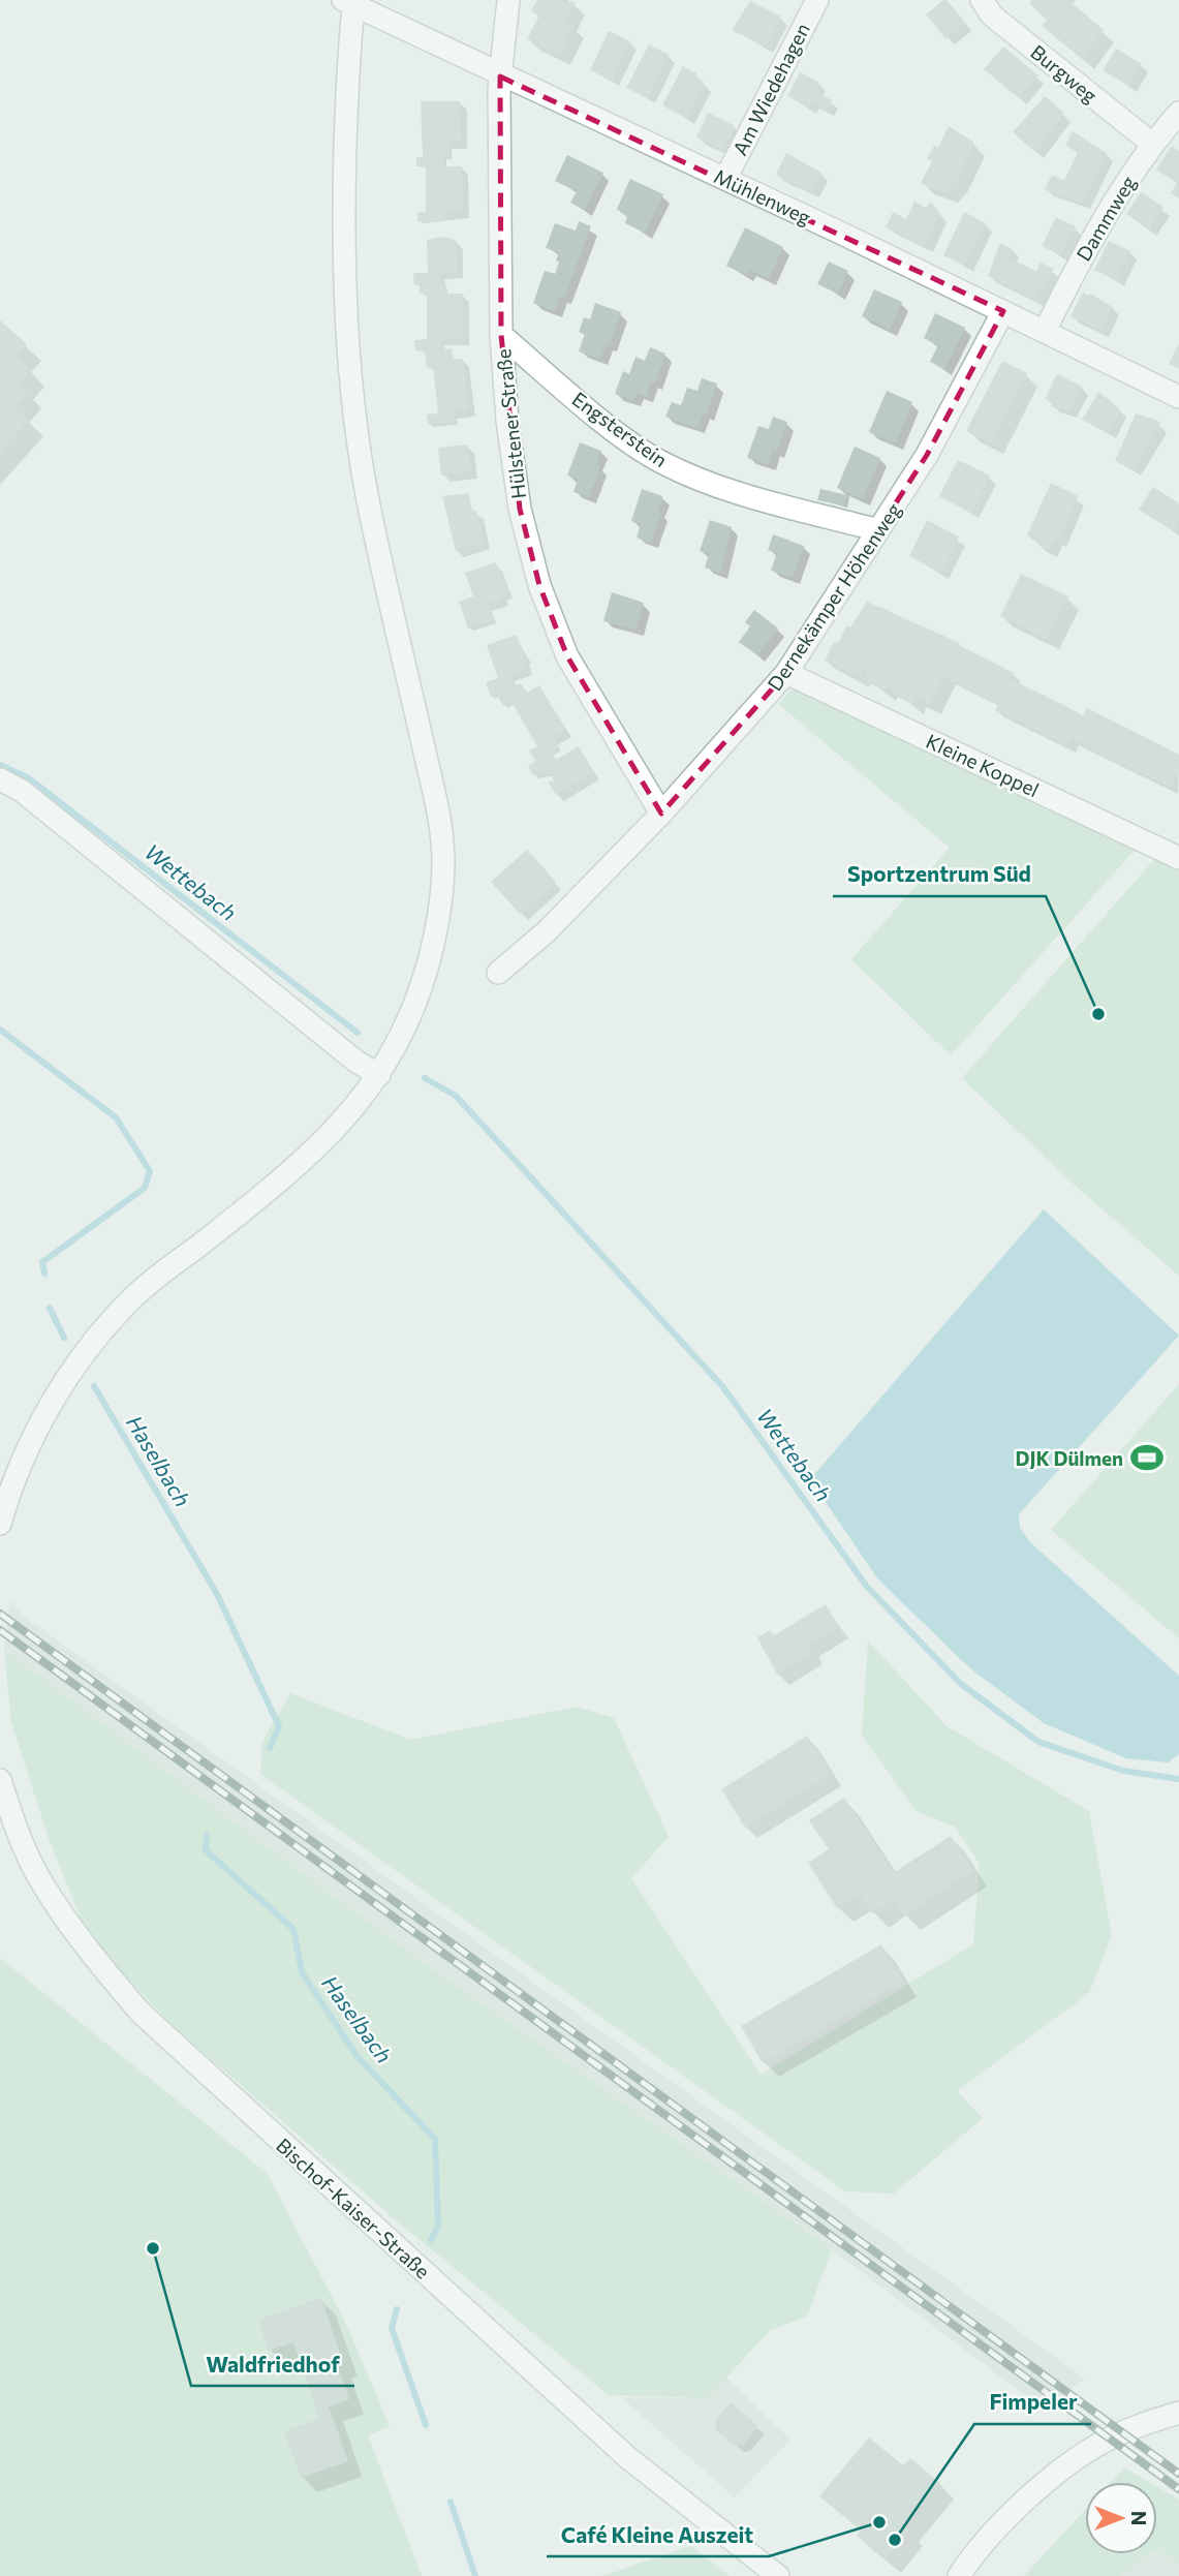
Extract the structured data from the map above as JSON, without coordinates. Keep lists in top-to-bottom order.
{
  "streets": {
    "street": [
      "Burgweg",
      "Am Wiedehagen",
      "Mühlenweg",
      "Dammweg",
      "Hülstener Straße",
      "Engsterstein",
      "Dernekämper Höhenweg",
      "Kleine Koppel",
      "Bischof-Kaiser-Straße"
    ]
  },
  "crossings": [
    ["Burgweg", "Dammweg"],
    ["Am Wiedehagen", "Mühlenweg"],
    ["Mühlenweg", "Dammweg"],
    ["Mühlenweg", "Hülstener Straße"],
    ["Mühlenweg", "Dernekämper Höhenweg"],
    ["Hülstener Straße", "Engsterstein"],
    ["Hülstener Straße", "Dernekämper Höhenweg"],
    ["Engsterstein", "Dernekämper Höhenweg"],
    ["Dernekämper Höhenweg", "Kleine Koppel"]
  ],
  "water": ["Wettebach", "Haselbach"],
  "places": {
    "other": [
      "Sportzentrum Süd",
      "Waldfriedhof",
      "Café Kleine Auszeit",
      "Fimpeler"
    ],
    "sports": ["DJK Dülmen"]
  },
  "north": "right"
}
